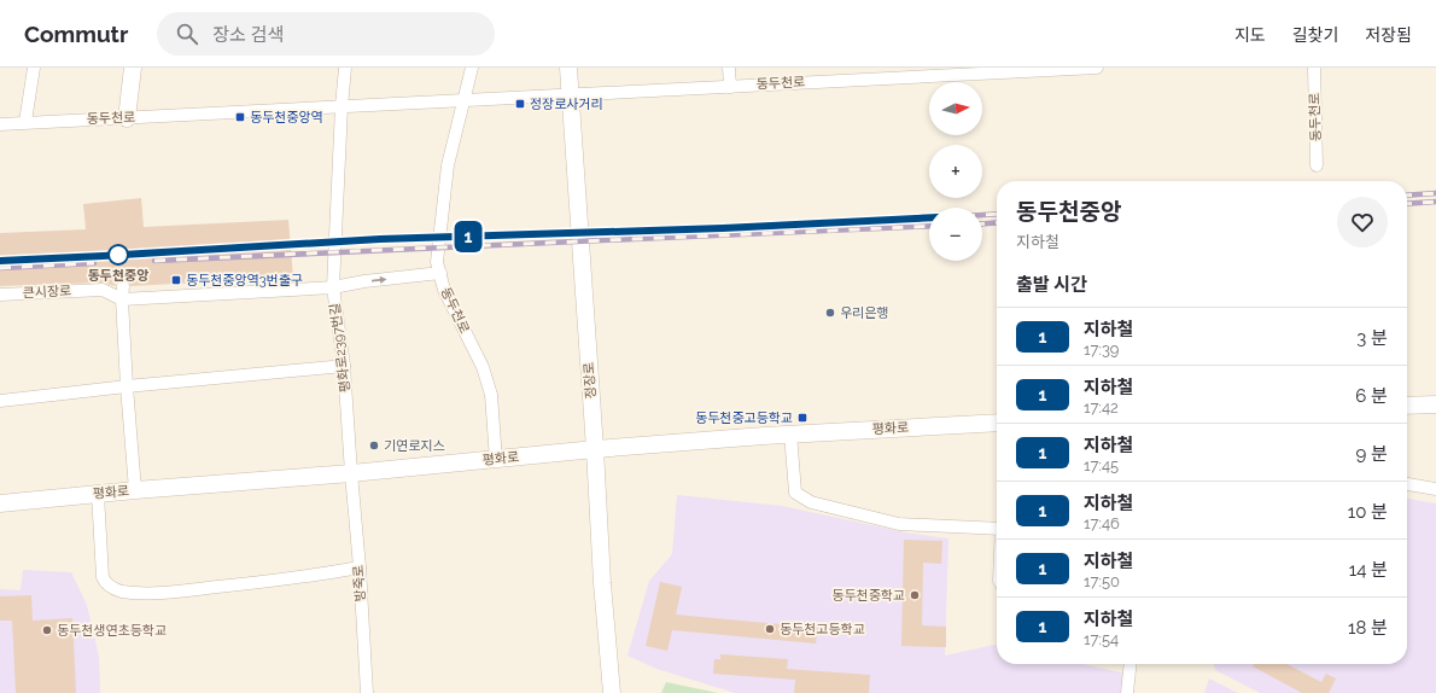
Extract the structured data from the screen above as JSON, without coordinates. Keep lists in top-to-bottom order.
{
  "streets": {
    "main road": ["정장로", "평화로"],
    "street": [
      "동두천로",
      "큰시장로",
      "평화로2397번길",
      "방죽로"
    ]
  },
  "crossings": [
    ["동두천로", "정장로"],
    ["동두천로", "평화로"],
    ["큰시장로", "평화로2397번길"],
    ["평화로2397번길", "평화로"],
    ["평화로2397번길", "방죽로"],
    ["정장로", "평화로"],
    ["평화로", "방죽로"]
  ],
  "places": {
    "transit": [
      "정장로사거리",
      "동두천중앙역",
      "동두천중앙역3번출구",
      "동두천중고등학교"
    ],
    "other": [
      "동두천중앙",
      "우리은행",
      "기연로지스",
      "동두천중학교",
      "동두천고등학교",
      "동두천생연초등학교"
    ]
  },
  "lines": ["metro line 1"],
  "north": "right",
  "page": {
    "header": "Commutr",
    "search": "장소 검색",
    "nav": ["지도", "길찾기", "저장됨"],
    "on_map": "1",
    "map_buttons": ["+", "−"],
    "heading": [
      ["동두천중앙", "지하철"],
      "출발 시간"
    ],
    "list": [
      {
        "mark": "1",
        "name": "지하철",
        "note": "17:39",
        "value": "3 분"
      },
      {
        "mark": "1",
        "name": "지하철",
        "note": "17:42",
        "value": "6 분"
      },
      {
        "mark": "1",
        "name": "지하철",
        "note": "17:45",
        "value": "9 분"
      },
      {
        "mark": "1",
        "name": "지하철",
        "note": "17:46",
        "value": "10 분"
      },
      {
        "mark": "1",
        "name": "지하철",
        "note": "17:50",
        "value": "14 분"
      },
      {
        "mark": "1",
        "name": "지하철",
        "note": "17:54",
        "value": "18 분"
      }
    ]
  }
}
